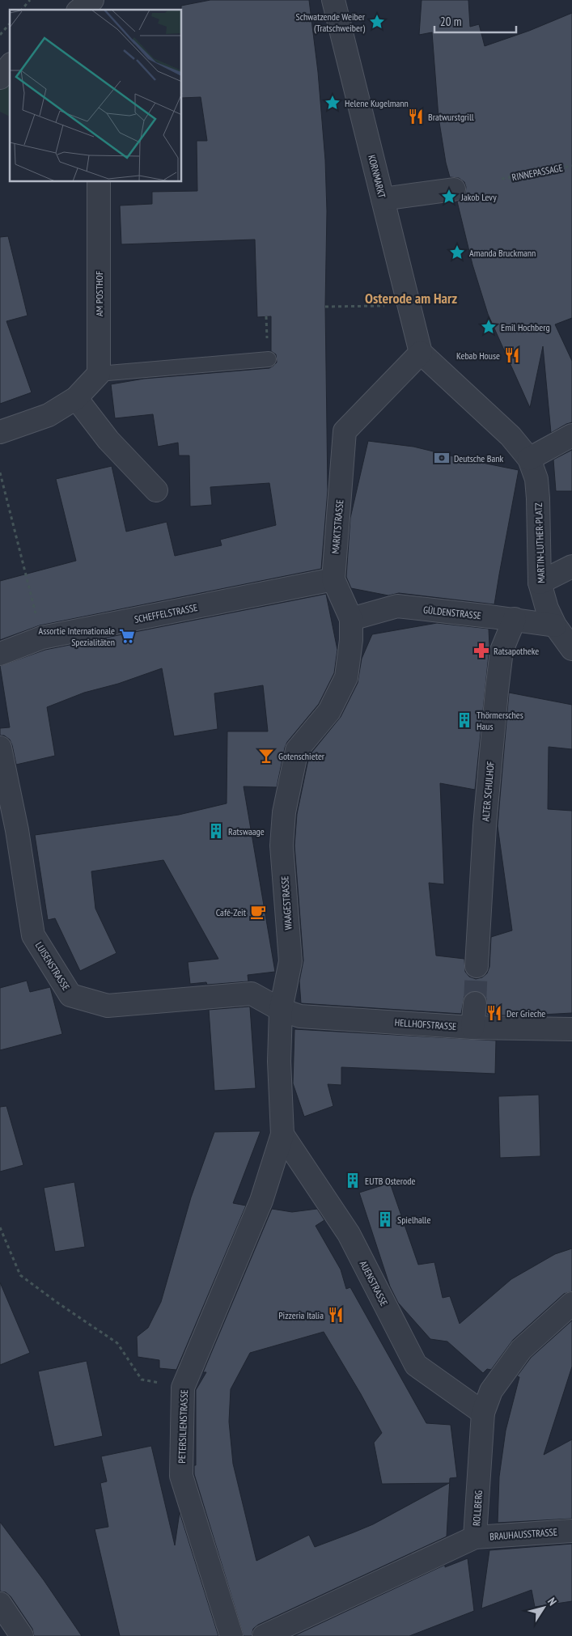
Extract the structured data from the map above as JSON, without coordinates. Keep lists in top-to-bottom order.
{
  "streets": {
    "street": [
      "KORNMARKT",
      "AM POSTHOF",
      "MARKTSTRASSE",
      "MARTIN-LUTHER-PLATZ",
      "GÜLDENSTRASSE",
      "SCHEFFELSTRASSE",
      "ALTER SCHULHOF",
      "WAAGESTRASSE",
      "LUISENSTRASSE",
      "HELLHOFSTRASSE",
      "AUENSTRASSE",
      "PETERSILIENSTRASSE",
      "ROLLBERG",
      "BRAUHAUSSTRASSE"
    ],
    "path": ["RINNEPASSAGE"]
  },
  "crossings": [
    ["KORNMARKT", "MARKTSTRASSE"],
    ["KORNMARKT", "MARTIN-LUTHER-PLATZ"],
    ["MARKTSTRASSE", "MARTIN-LUTHER-PLATZ"],
    ["MARKTSTRASSE", "GÜLDENSTRASSE"],
    ["MARKTSTRASSE", "SCHEFFELSTRASSE"],
    ["MARKTSTRASSE", "WAAGESTRASSE"],
    ["MARTIN-LUTHER-PLATZ", "GÜLDENSTRASSE"],
    ["GÜLDENSTRASSE", "ALTER SCHULHOF"],
    ["GÜLDENSTRASSE", "WAAGESTRASSE"],
    ["WAAGESTRASSE", "LUISENSTRASSE"],
    ["WAAGESTRASSE", "HELLHOFSTRASSE"],
    ["WAAGESTRASSE", "AUENSTRASSE"],
    ["WAAGESTRASSE", "PETERSILIENSTRASSE"],
    ["LUISENSTRASSE", "HELLHOFSTRASSE"],
    ["AUENSTRASSE", "ROLLBERG"],
    ["ROLLBERG", "BRAUHAUSSTRASSE"]
  ],
  "districts": ["Osterode am Harz"],
  "places": {
    "place": [
      "Schwatzende Weiber (Tratschweiber)",
      "Helene Kugelmann",
      "Jakob Levy",
      "Amanda Bruckmann",
      "Emil Hochberg"
    ],
    "restaurant": [
      "Bratwurstgrill",
      "Kebab House",
      "Der Grieche",
      "Pizzeria Italia"
    ],
    "bank": ["Deutsche Bank"],
    "supermarket": ["Assortie Internationale Spezialitäten"],
    "pharmacy": ["Ratsapotheke"],
    "building": [
      "Thörmersches Haus",
      "Ratswaage",
      "EUTB Osterode",
      "Spielhalle"
    ],
    "bar": ["Gotenschieter"],
    "cafe": ["Café-Zeit"]
  },
  "scale_bar": "20 m",
  "north": "top right"
}
